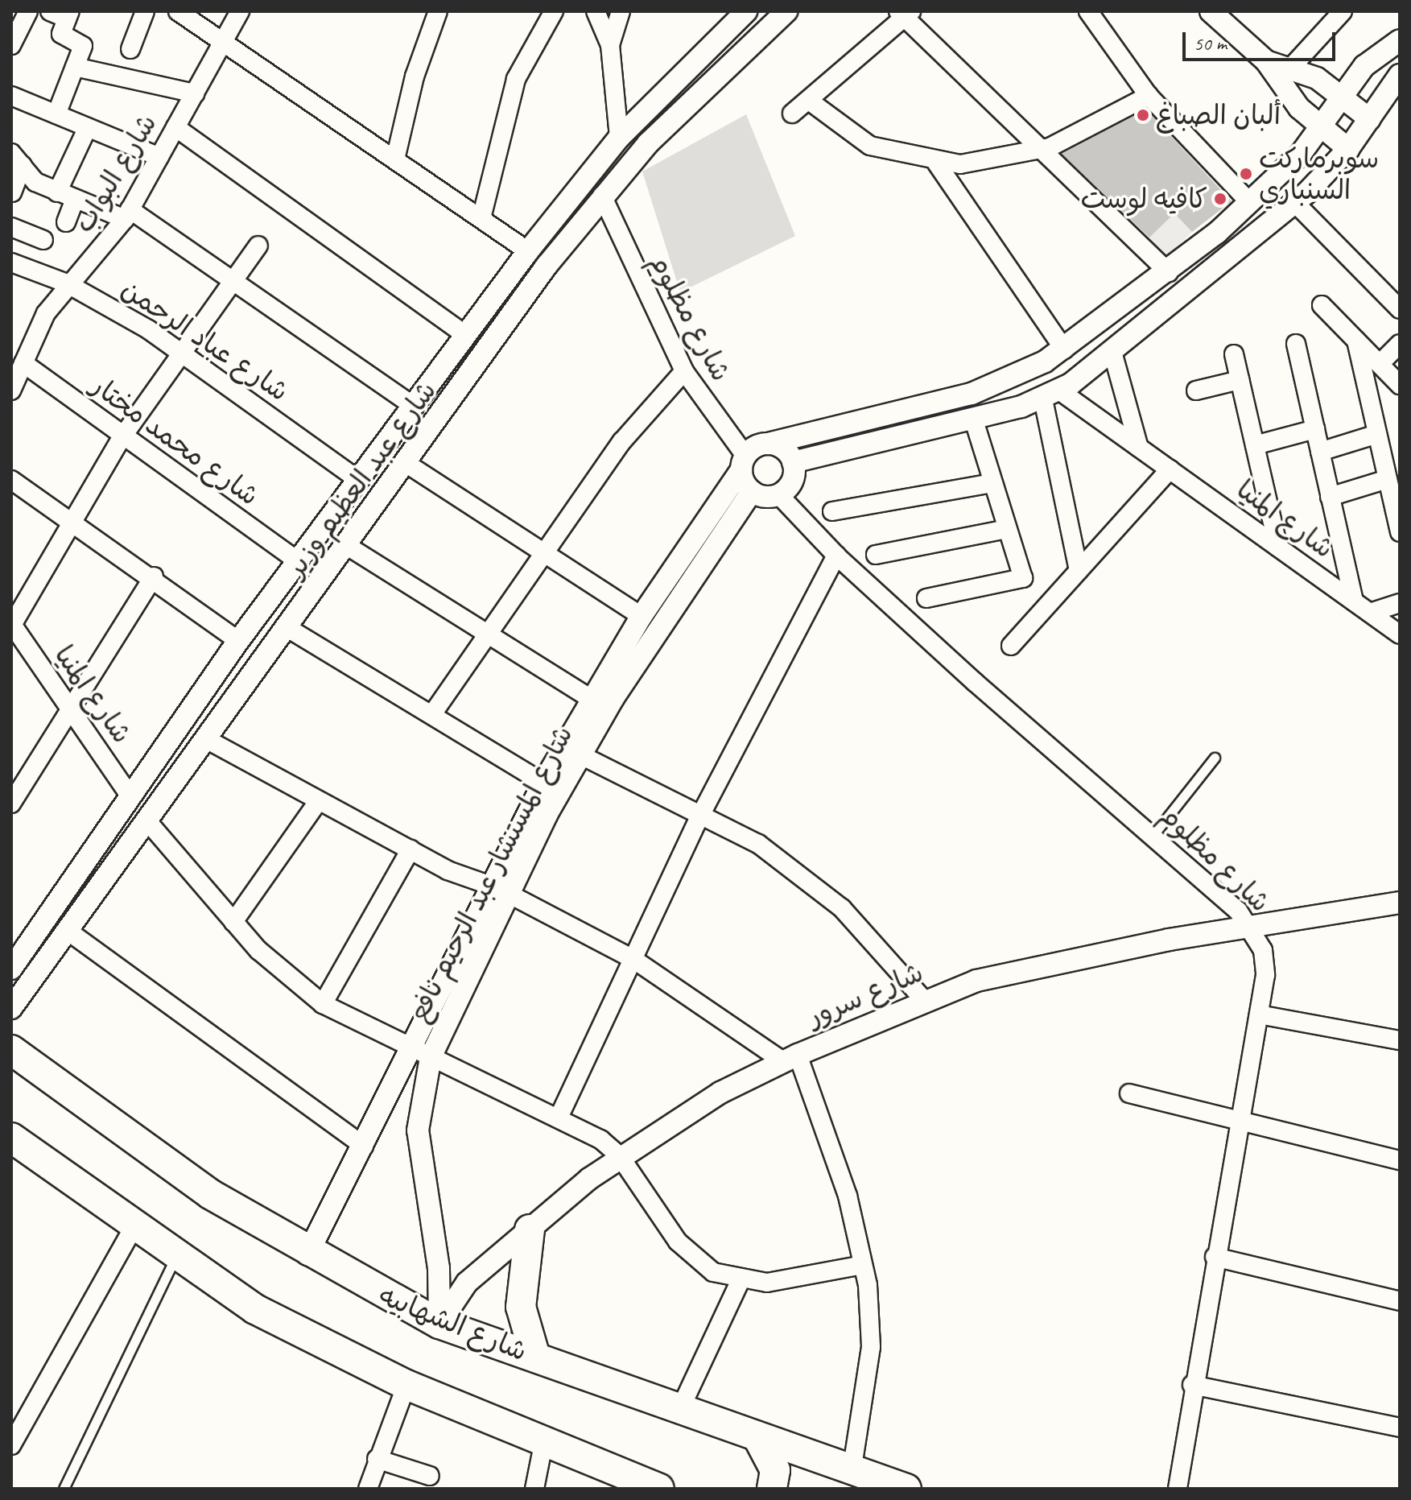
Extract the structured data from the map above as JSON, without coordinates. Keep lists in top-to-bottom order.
{
  "streets": {
    "highway": ["شارع الشهابيه"],
    "street": [
      "شارع البواب",
      "شارع مظلوم",
      "شارع عباد الرحمن",
      "شارع محمد مختار",
      "شارع عبد العظيم وزير",
      "شارع المنيا",
      "شارع المستشار عبد الرحيم نافع",
      "شارع سرور"
    ]
  },
  "crossings": [
    ["شارع البواب", "شارع عباد الرحمن"],
    ["شارع البواب", "شارع محمد مختار"],
    ["شارع مظلوم", "شارع عبد العظيم وزير"],
    ["شارع مظلوم", "شارع المستشار عبد الرحيم نافع"],
    ["شارع مظلوم", "شارع سرور"],
    ["شارع عباد الرحمن", "شارع عبد العظيم وزير"],
    ["شارع محمد مختار", "شارع عبد العظيم وزير"],
    ["شارع عبد العظيم وزير", "شارع المنيا"],
    ["شارع المستشار عبد الرحيم نافع", "شارع سرور"],
    ["شارع المستشار عبد الرحيم نافع", "شارع الشهابيه"],
    ["شارع سرور", "شارع الشهابيه"]
  ],
  "places": ["ألبان الصباغ", "سوبرماركت السنباري", "كافيه لوست"],
  "scale_bar": "50 m"
}
